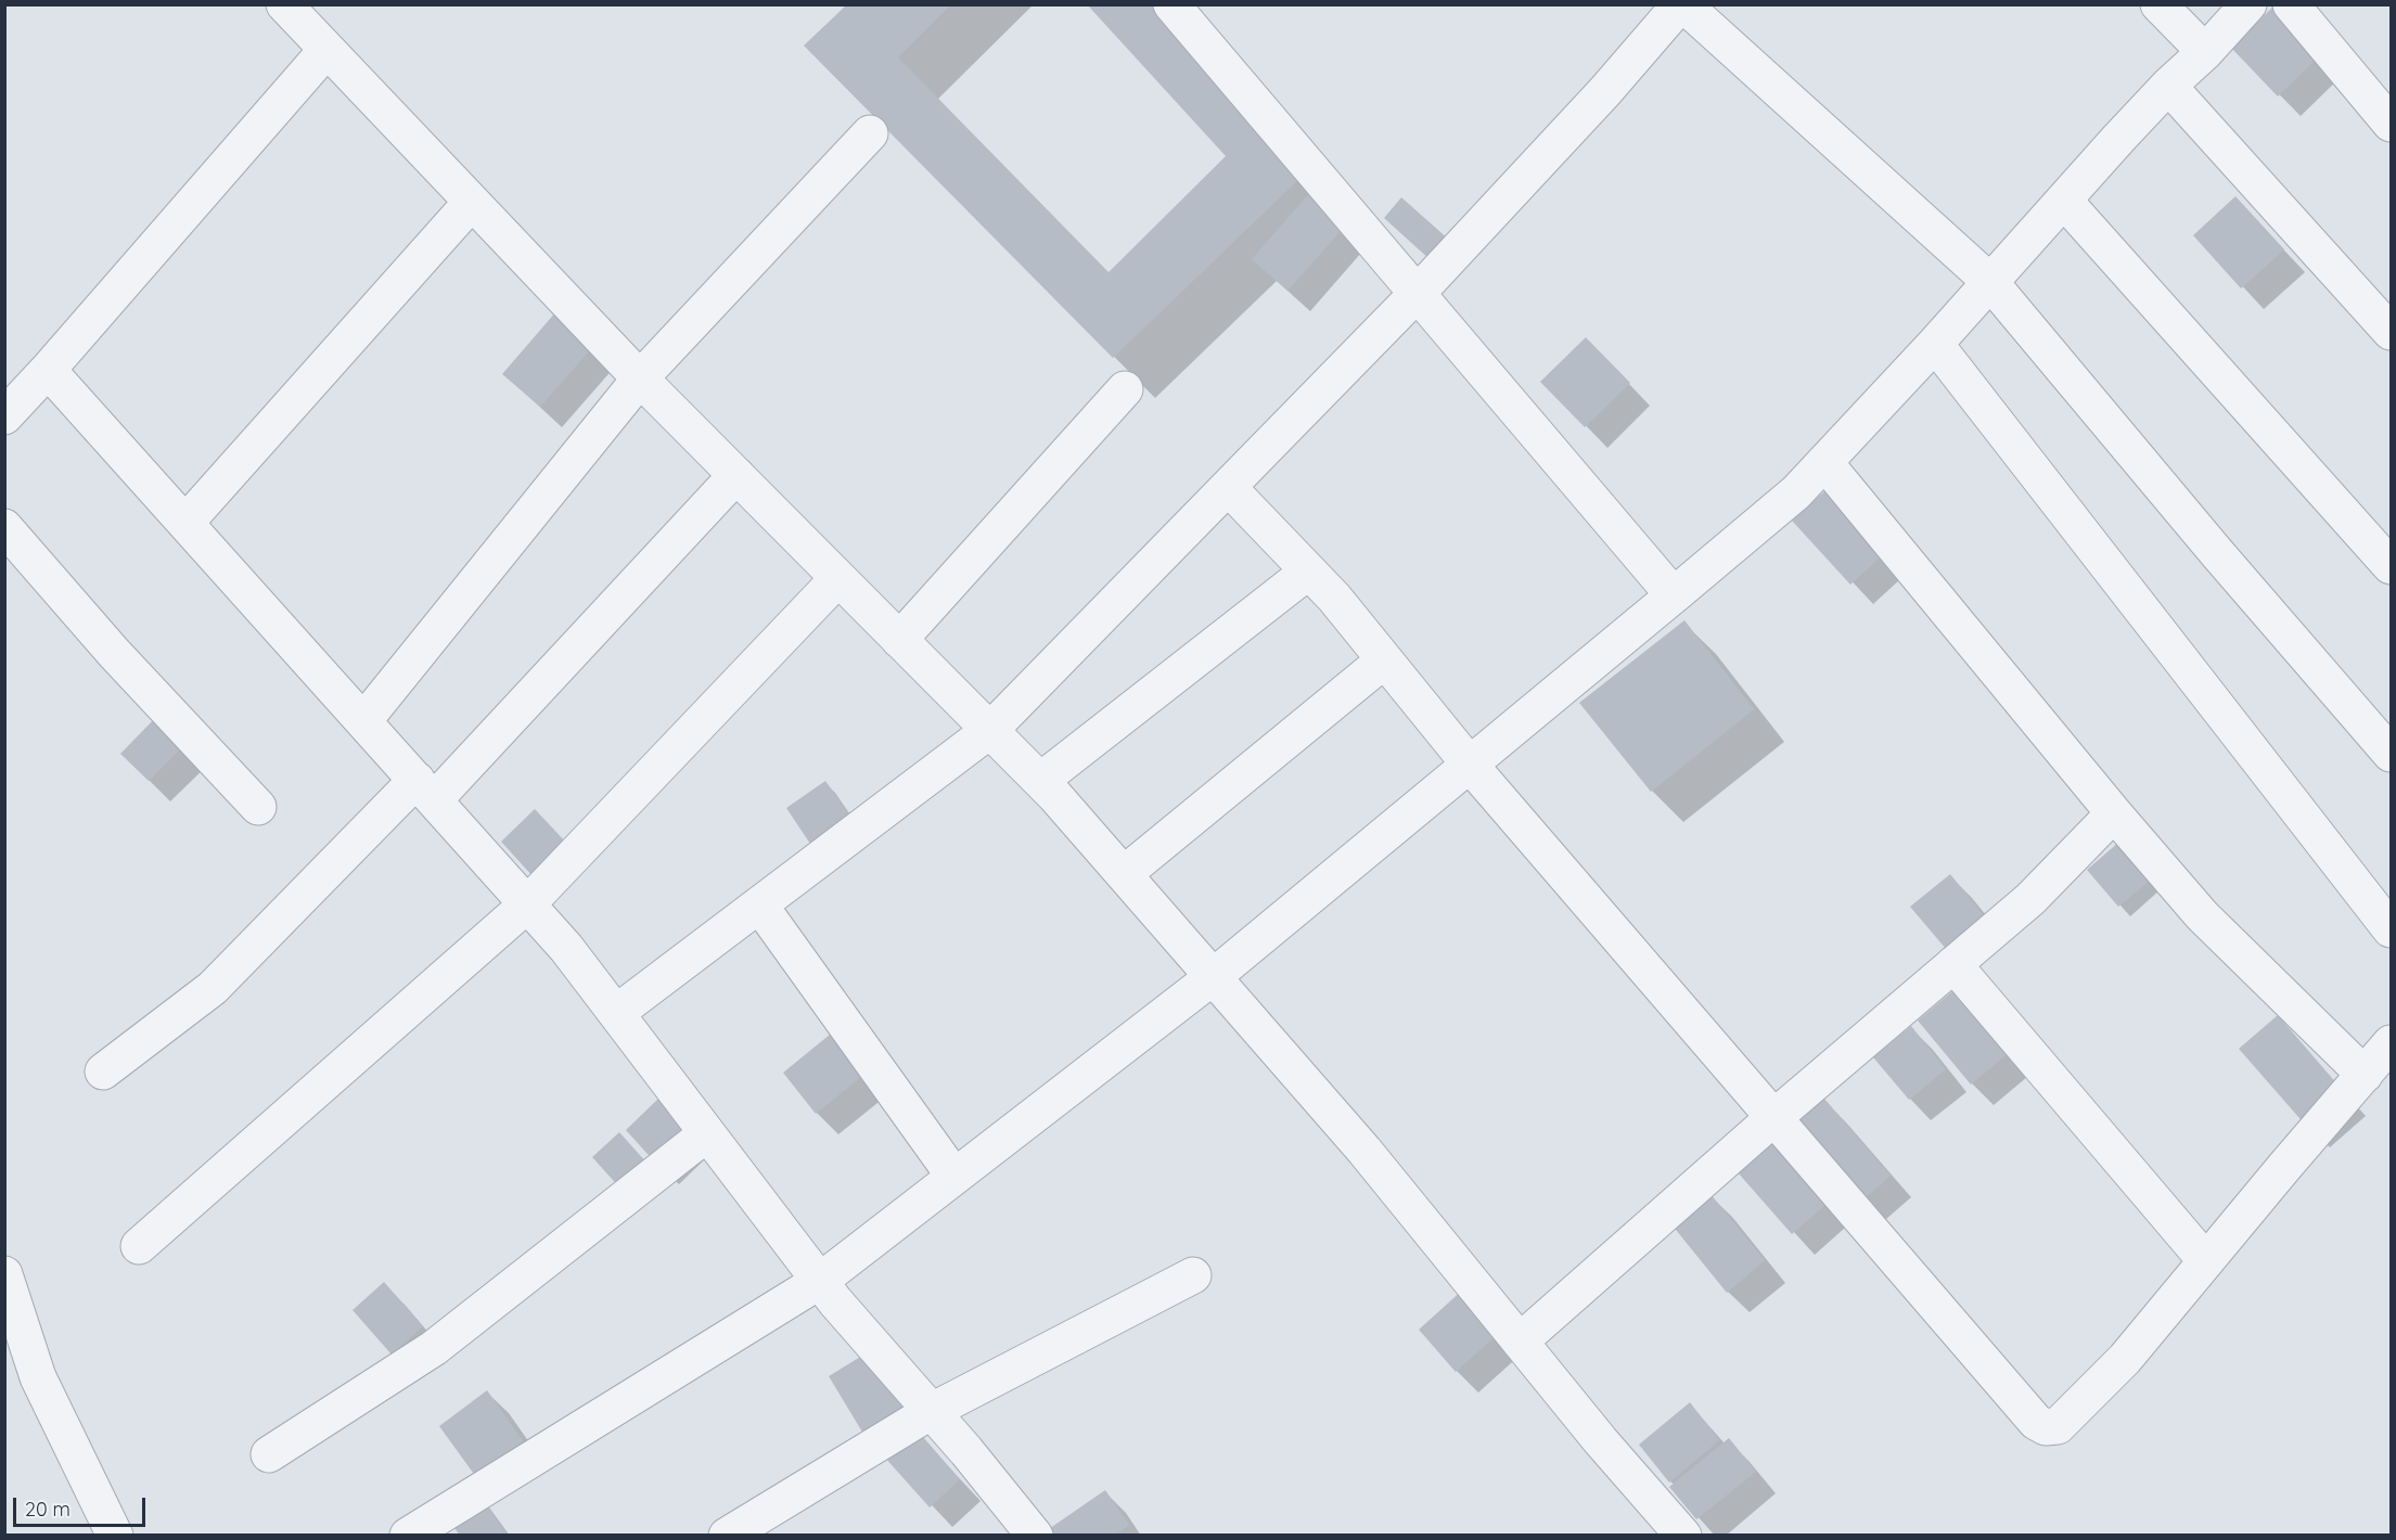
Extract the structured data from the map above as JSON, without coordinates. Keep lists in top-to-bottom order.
{
  "scale_bar": "20 m"
}
